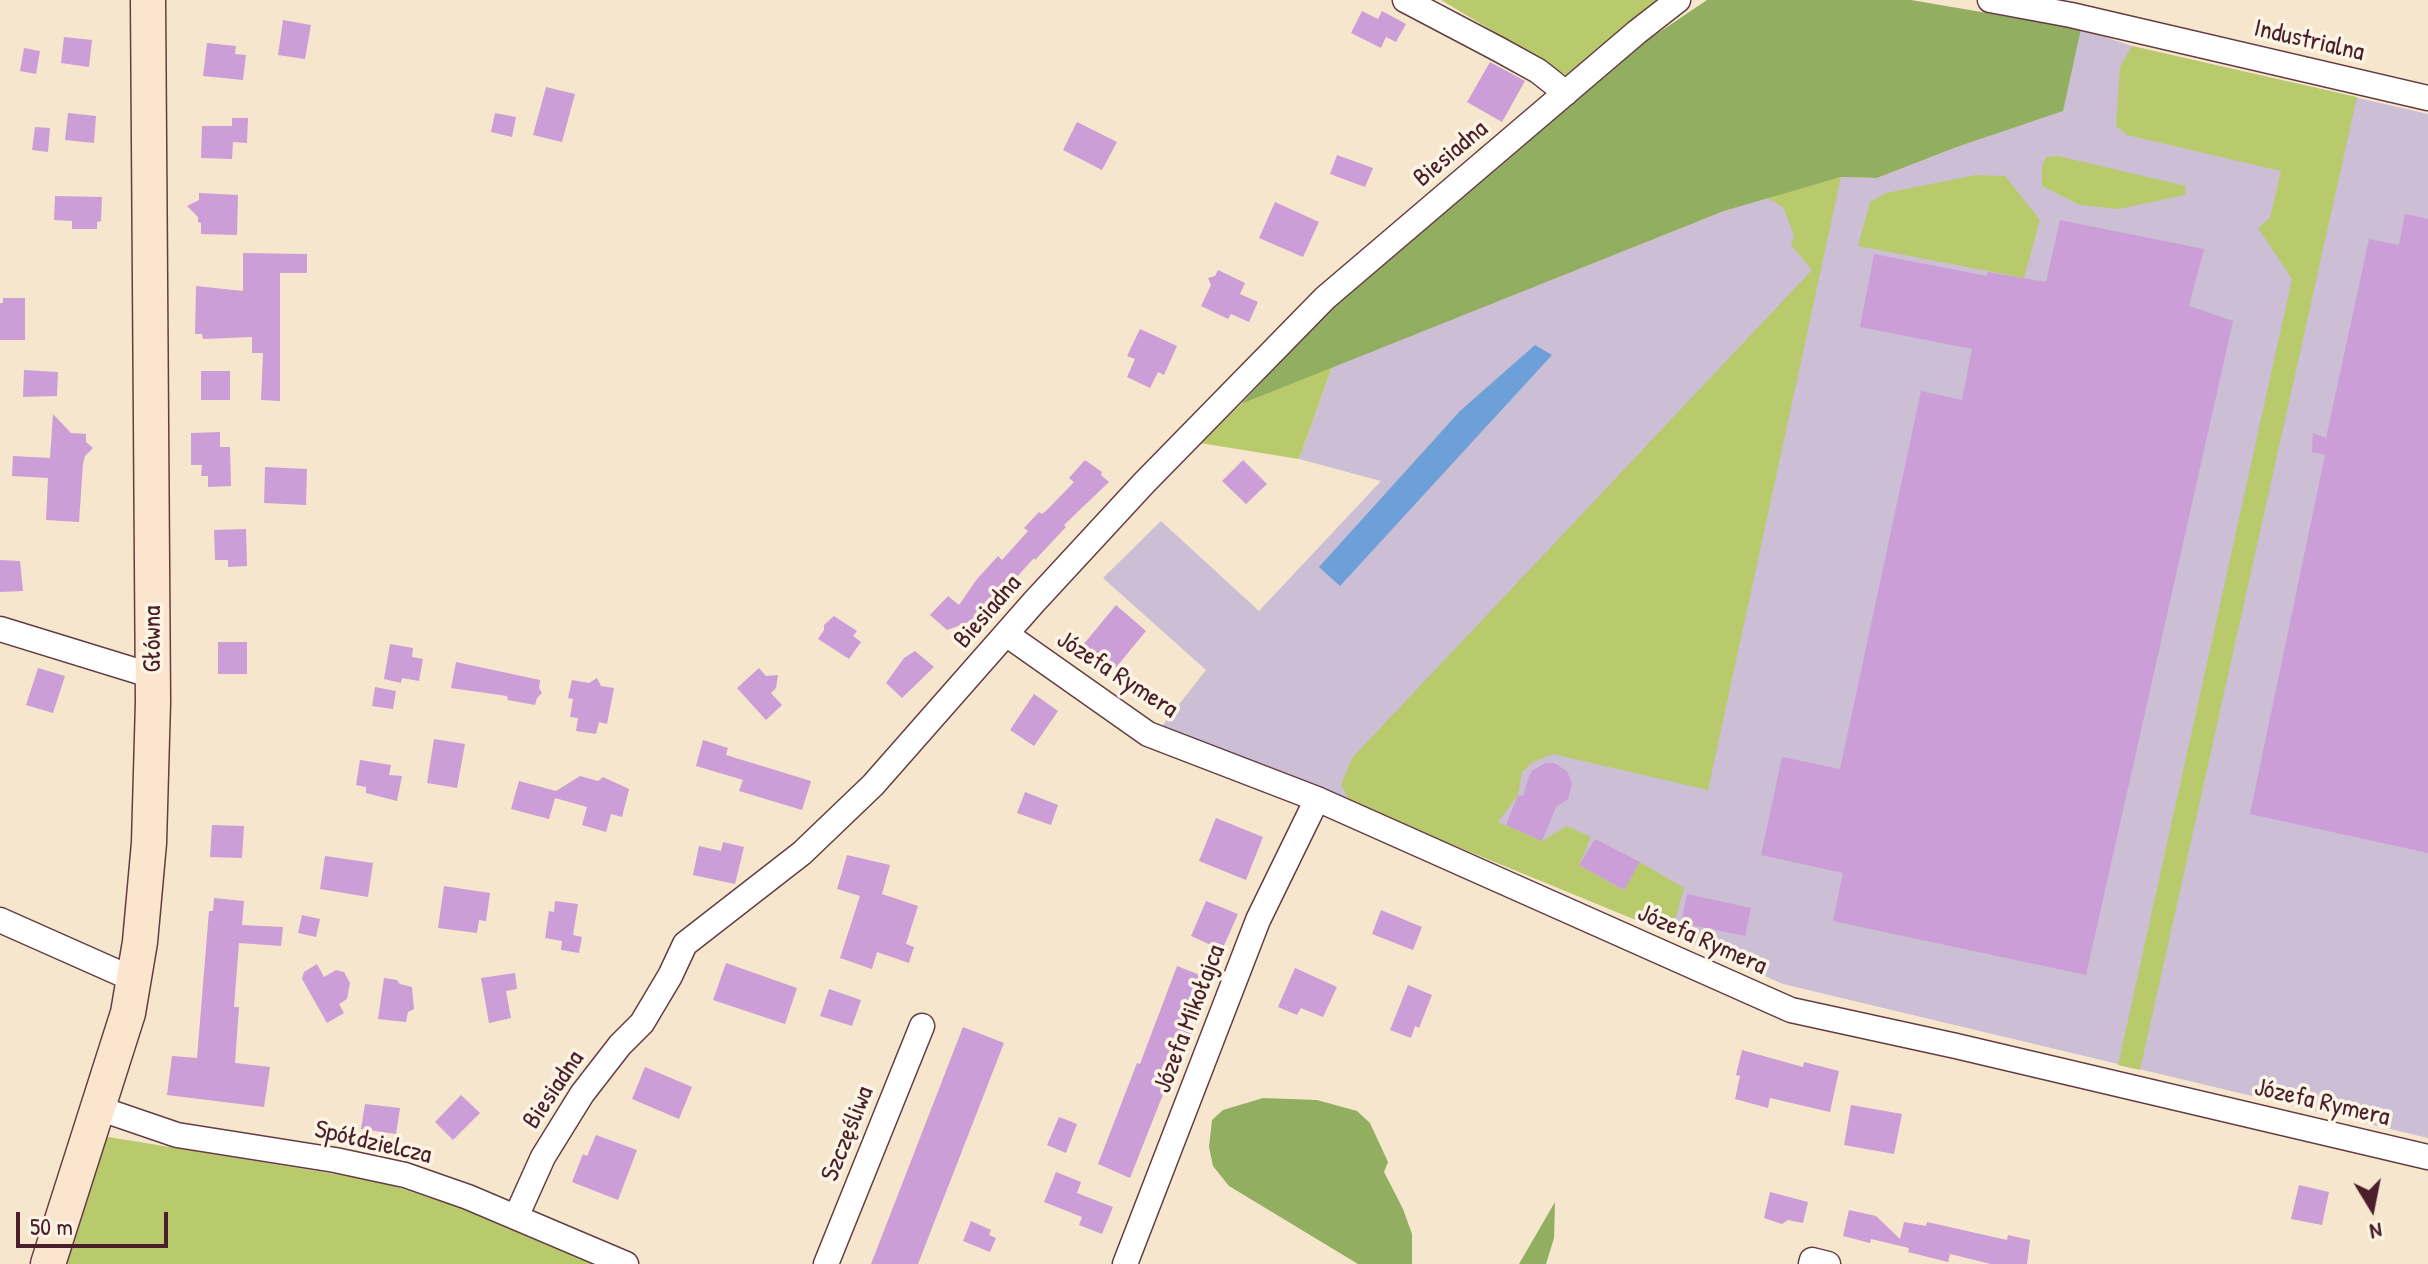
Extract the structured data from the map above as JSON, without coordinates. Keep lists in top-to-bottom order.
{
  "streets": {
    "street": [
      "Industrialna",
      "Biesiadna",
      "Główna",
      "Józefa Rymera",
      "Józefa Mikołajca",
      "Szczęśliwa",
      "Spółdzielcza"
    ]
  },
  "crossings": [
    ["Biesiadna", "Józefa Rymera"],
    ["Biesiadna", "Spółdzielcza"],
    ["Główna", "Spółdzielcza"],
    ["Józefa Rymera", "Józefa Mikołajca"]
  ],
  "scale_bar": "50 m",
  "north": "bottom"
}
